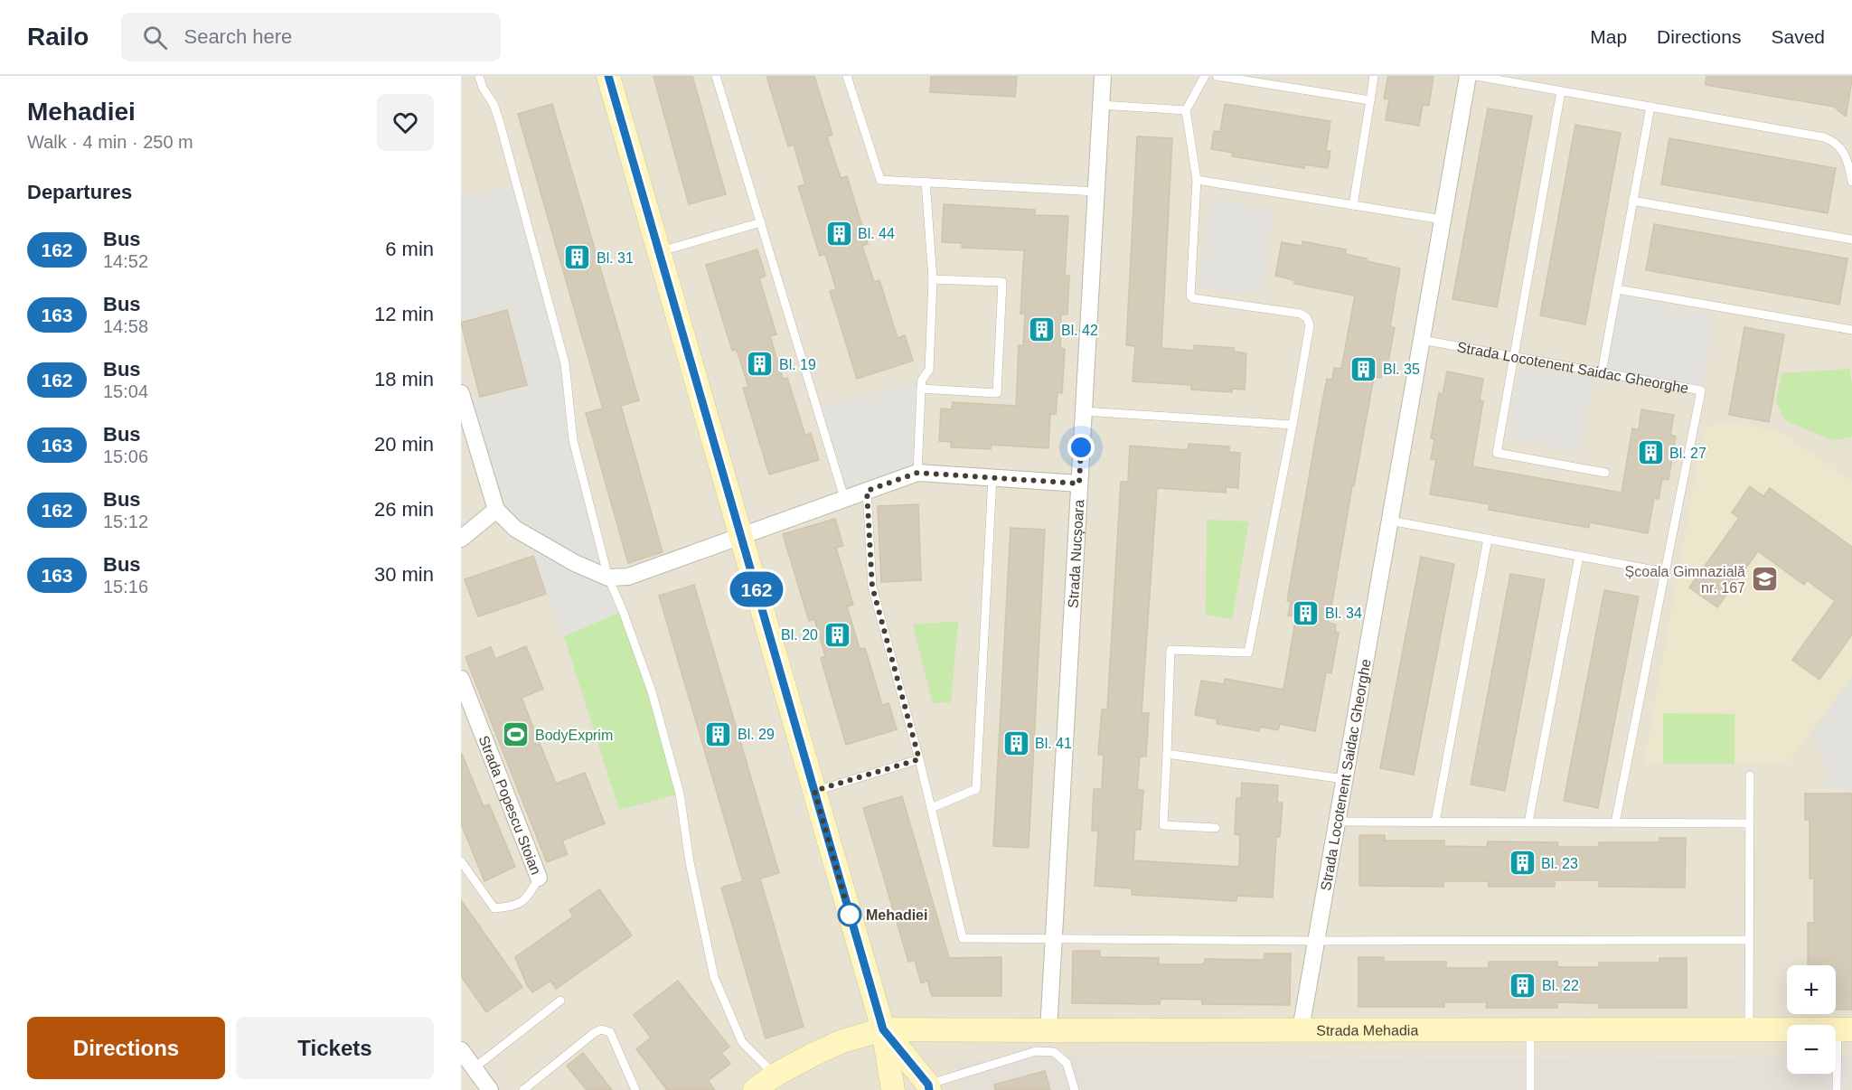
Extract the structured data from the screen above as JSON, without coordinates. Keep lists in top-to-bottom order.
{
  "streets": {
    "street": [
      "Strada Locotenent Saidac Gheorghe",
      "Strada Nucșoara",
      "Strada Popescu Stoian",
      "Strada Mehadia"
    ]
  },
  "crossings": [
    ["Strada Locotenent Saidac Gheorghe", "Strada Mehadia"],
    ["Strada Nucșoara", "Strada Mehadia"]
  ],
  "places": {
    "building": [
      "Bl. 44",
      "Bl. 31",
      "Bl. 42",
      "Bl. 19",
      "Bl. 35",
      "Bl. 27",
      "Bl. 34",
      "Bl. 20",
      "Bl. 29",
      "Bl. 41",
      "Bl. 23",
      "Bl. 22"
    ],
    "school or university": ["Școala Gimnazială nr. 167"],
    "sports": ["BodyExprim"],
    "other": ["Mehadiei"]
  },
  "lines": ["bus line 162"],
  "page": {
    "header": "Railo",
    "search": "Search here",
    "nav": ["Map", "Directions", "Saved"],
    "heading": [
      ["Mehadiei", "Walk · 4 min · 250 m"],
      "Departures"
    ],
    "on_map": "162",
    "list": [
      {
        "mark": "162",
        "name": "Bus",
        "note": "14:52",
        "value": "6 min"
      },
      {
        "mark": "163",
        "name": "Bus",
        "note": "14:58",
        "value": "12 min"
      },
      {
        "mark": "162",
        "name": "Bus",
        "note": "15:04",
        "value": "18 min"
      },
      {
        "mark": "163",
        "name": "Bus",
        "note": "15:06",
        "value": "20 min"
      },
      {
        "mark": "162",
        "name": "Bus",
        "note": "15:12",
        "value": "26 min"
      },
      {
        "mark": "163",
        "name": "Bus",
        "note": "15:16",
        "value": "30 min"
      }
    ],
    "map_buttons": ["+", "−"],
    "buttons": ["Directions", "Tickets"]
  }
}
